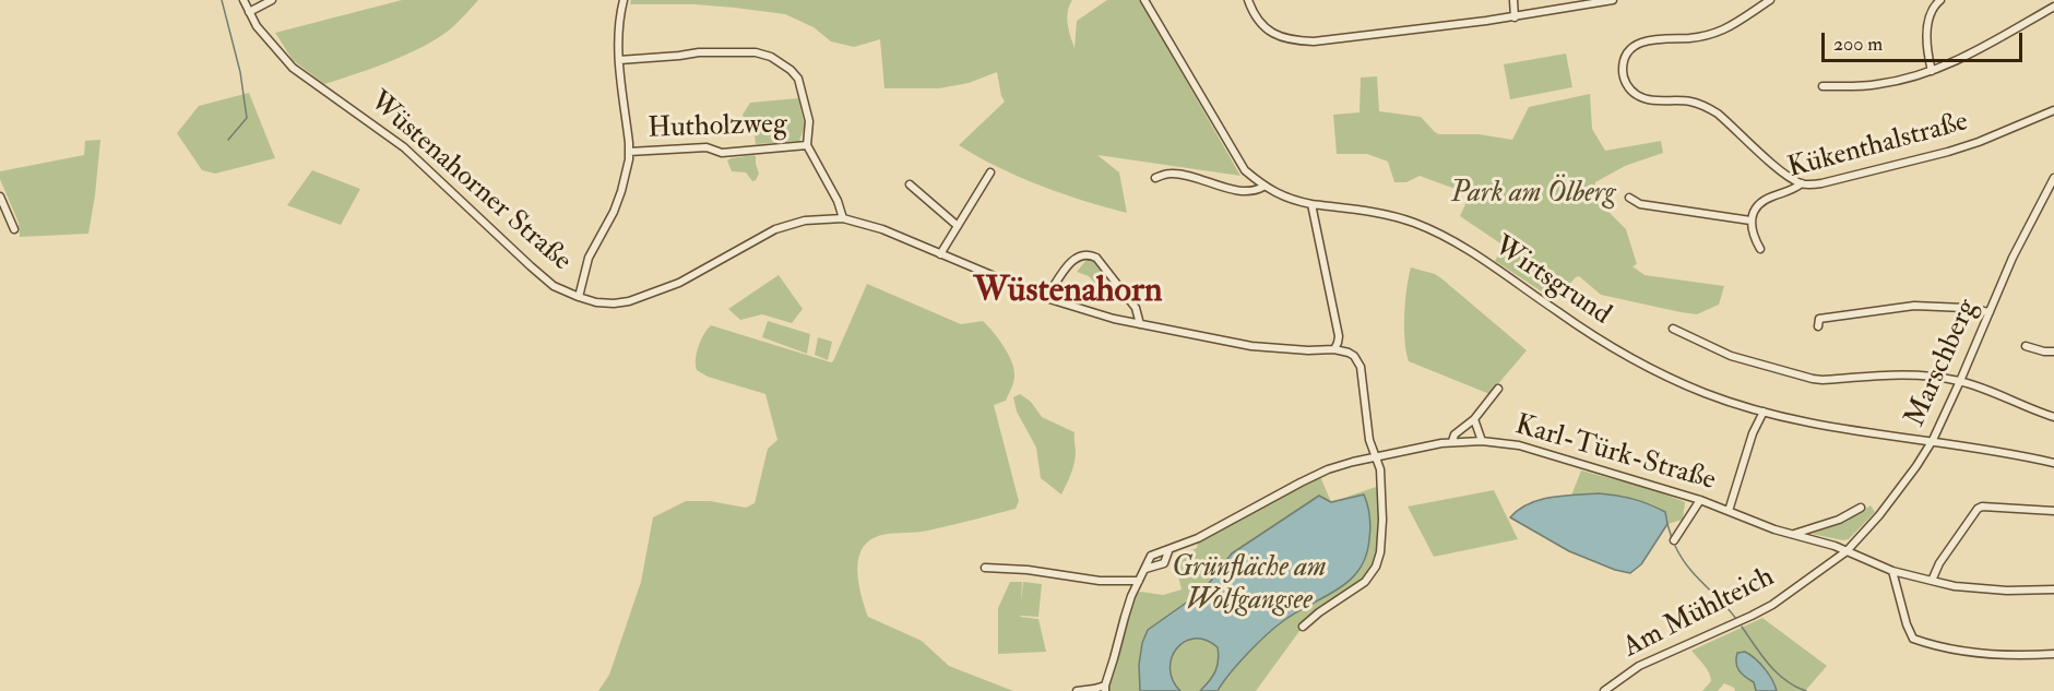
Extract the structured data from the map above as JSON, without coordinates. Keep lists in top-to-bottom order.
{
  "streets": {
    "street": [
      "Hutholzweg",
      "Kükenthalstraße",
      "Wüstenahorner Straße",
      "Wirtsgrund",
      "Marschberg",
      "Karl-Türk-Straße",
      "Am Mühlteich"
    ]
  },
  "crossings": [
    ["Hutholzweg", "Wüstenahorner Straße"],
    ["Wirtsgrund", "Marschberg"],
    ["Marschberg", "Karl-Türk-Straße"],
    ["Marschberg", "Am Mühlteich"],
    ["Karl-Türk-Straße", "Am Mühlteich"]
  ],
  "districts": ["Wüstenahorn"],
  "parks": ["Park am Ölberg", "Grünfläche am Wolfgangsee"],
  "scale_bar": "200 m"
}
